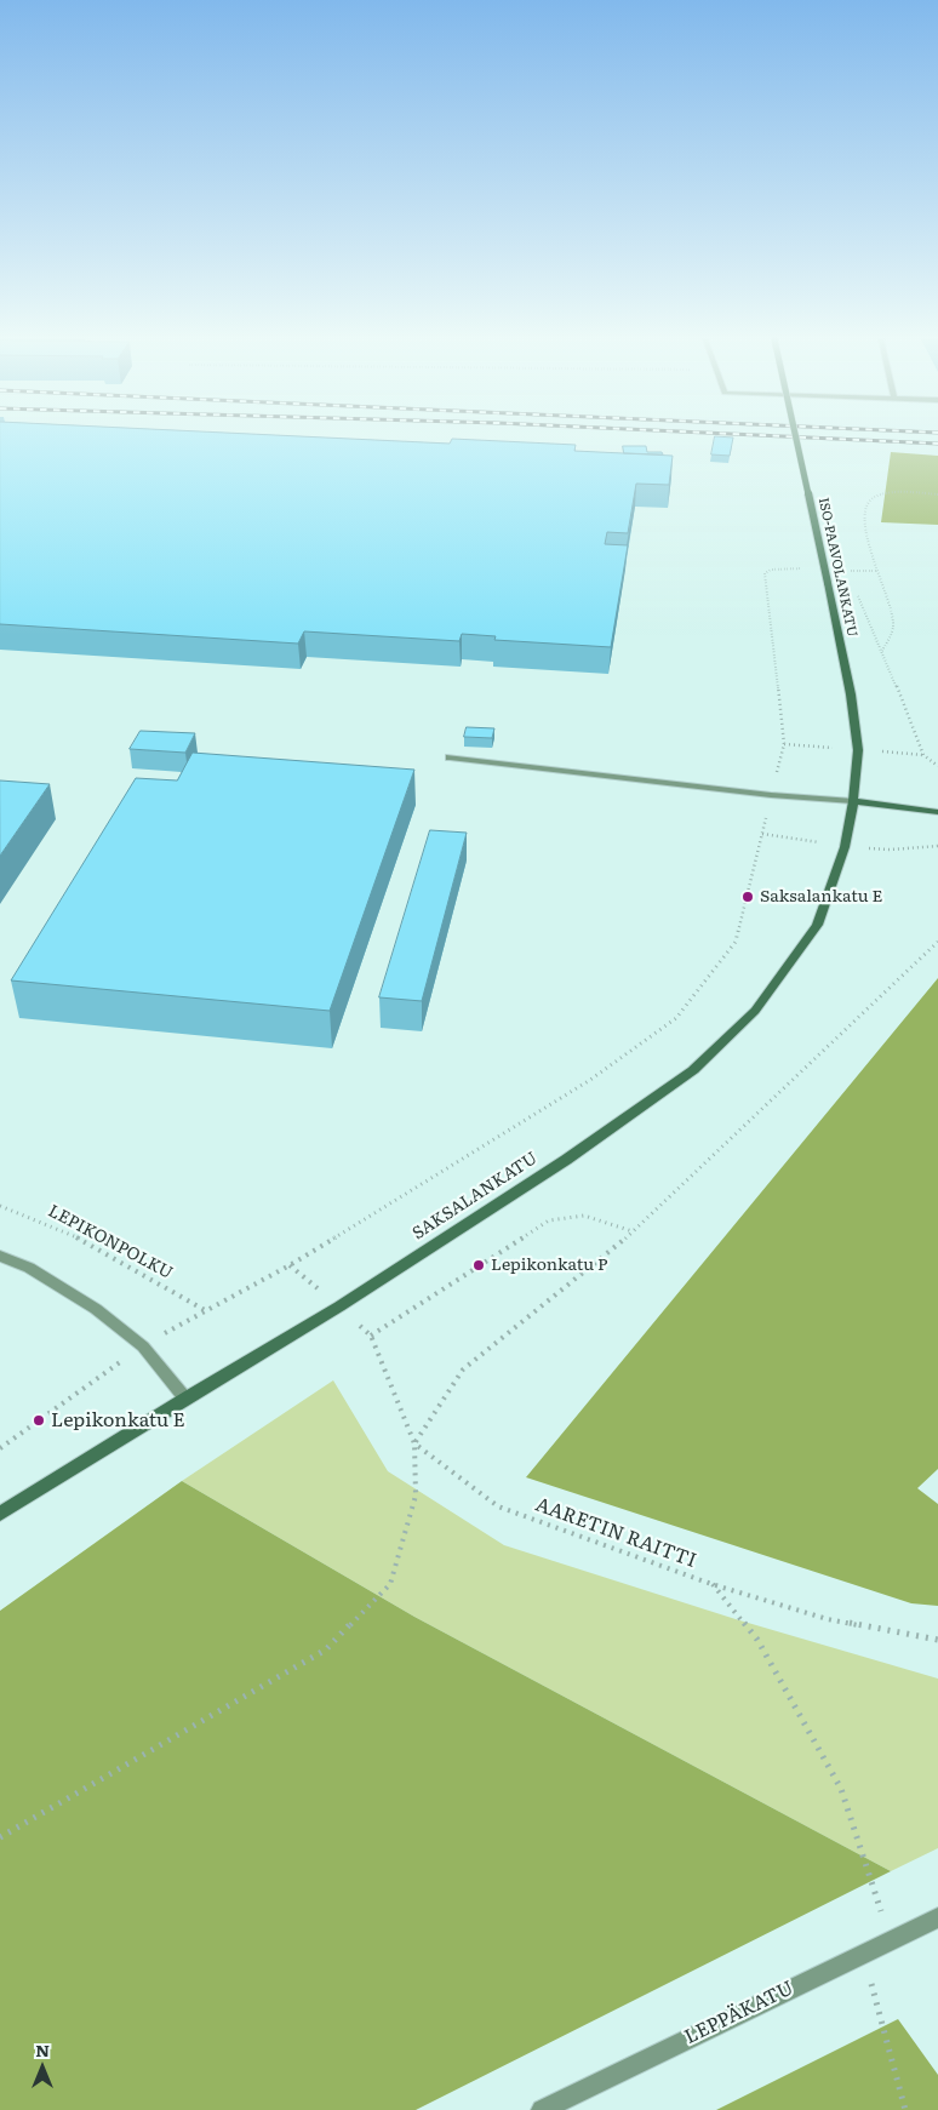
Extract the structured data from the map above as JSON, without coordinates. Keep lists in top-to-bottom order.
{
  "streets": {
    "main road": ["ISO-PAAVOLANKATU", "SAKSALANKATU"],
    "street": ["LEPPÄKATU"],
    "path": ["LEPIKONPOLKU", "AARETIN RAITTI"]
  },
  "crossings": [
    ["ISO-PAAVOLANKATU", "SAKSALANKATU"]
  ],
  "places": ["Saksalankatu E", "Lepikonkatu P", "Lepikonkatu E"],
  "north": "top"
}
